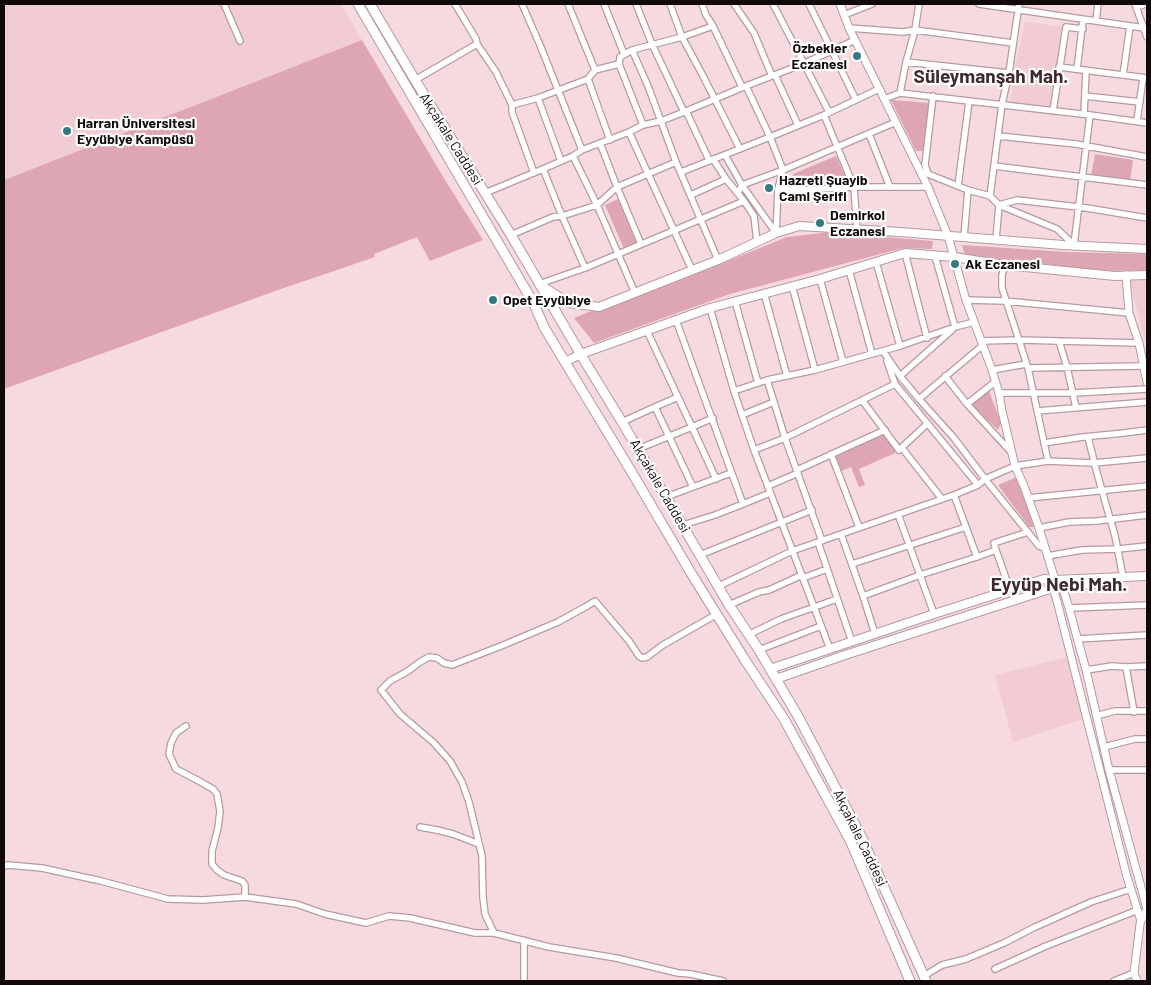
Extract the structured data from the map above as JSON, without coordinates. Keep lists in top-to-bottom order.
{
  "streets": {
    "main road": ["Akçakale Caddesi"]
  },
  "districts": ["Süleymanşah Mah.", "Eyyüp Nebi Mah."],
  "places": [
    "Özbekler Eczanesi",
    "Harran Üniversitesi Eyyübiye Kampüsü",
    "Hazreti Şuayib Cami Şerifi",
    "Demirkol Eczanesi",
    "Ak Eczanesi",
    "Opet Eyyübiye"
  ]
}
